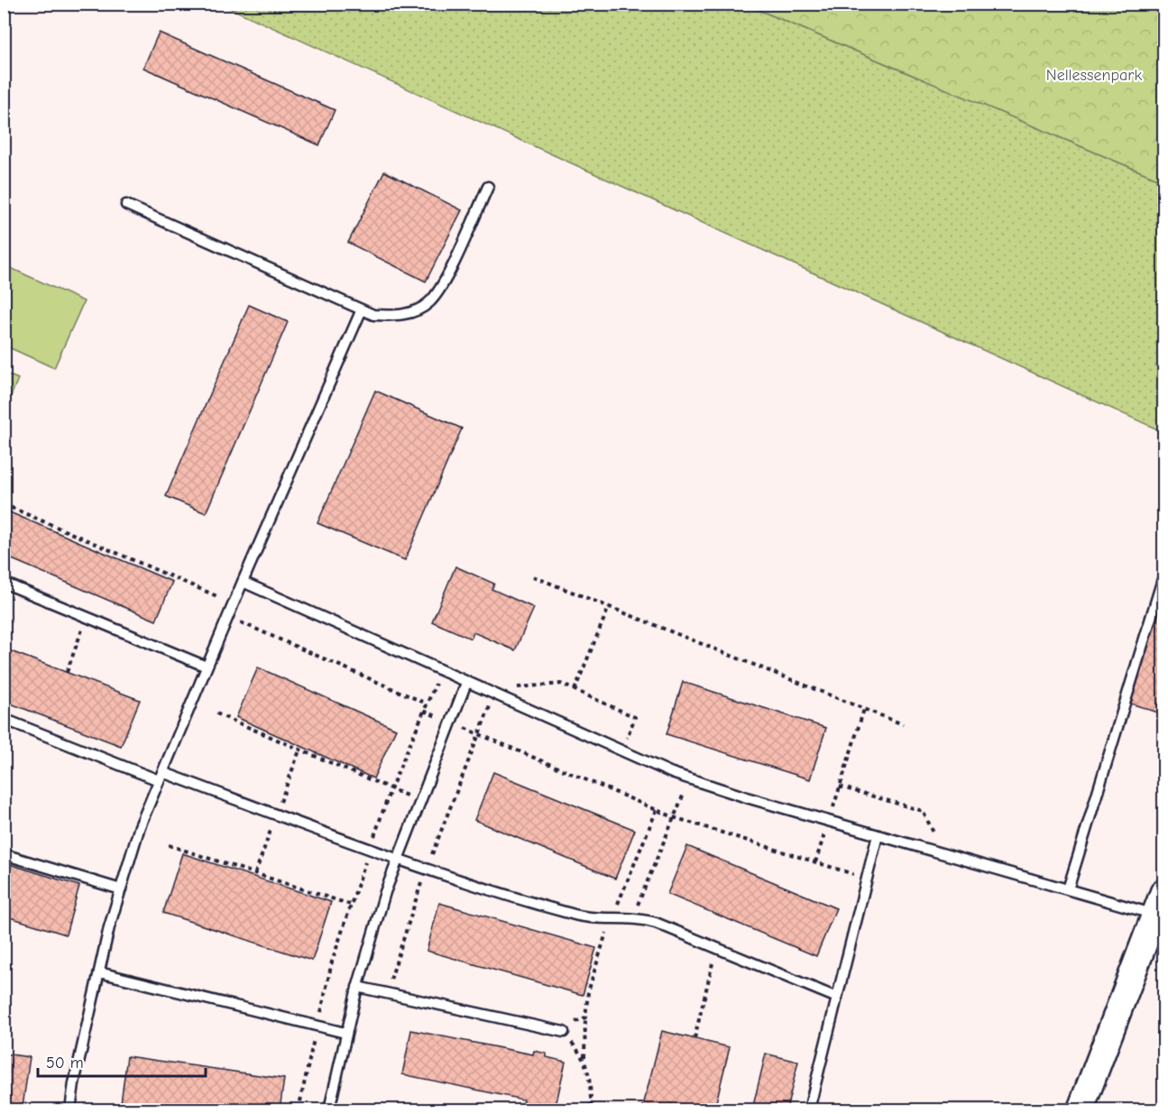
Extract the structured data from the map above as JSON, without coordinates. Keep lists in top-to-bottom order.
{
  "parks": ["Nellessenpark"],
  "scale_bar": "50 m"
}
